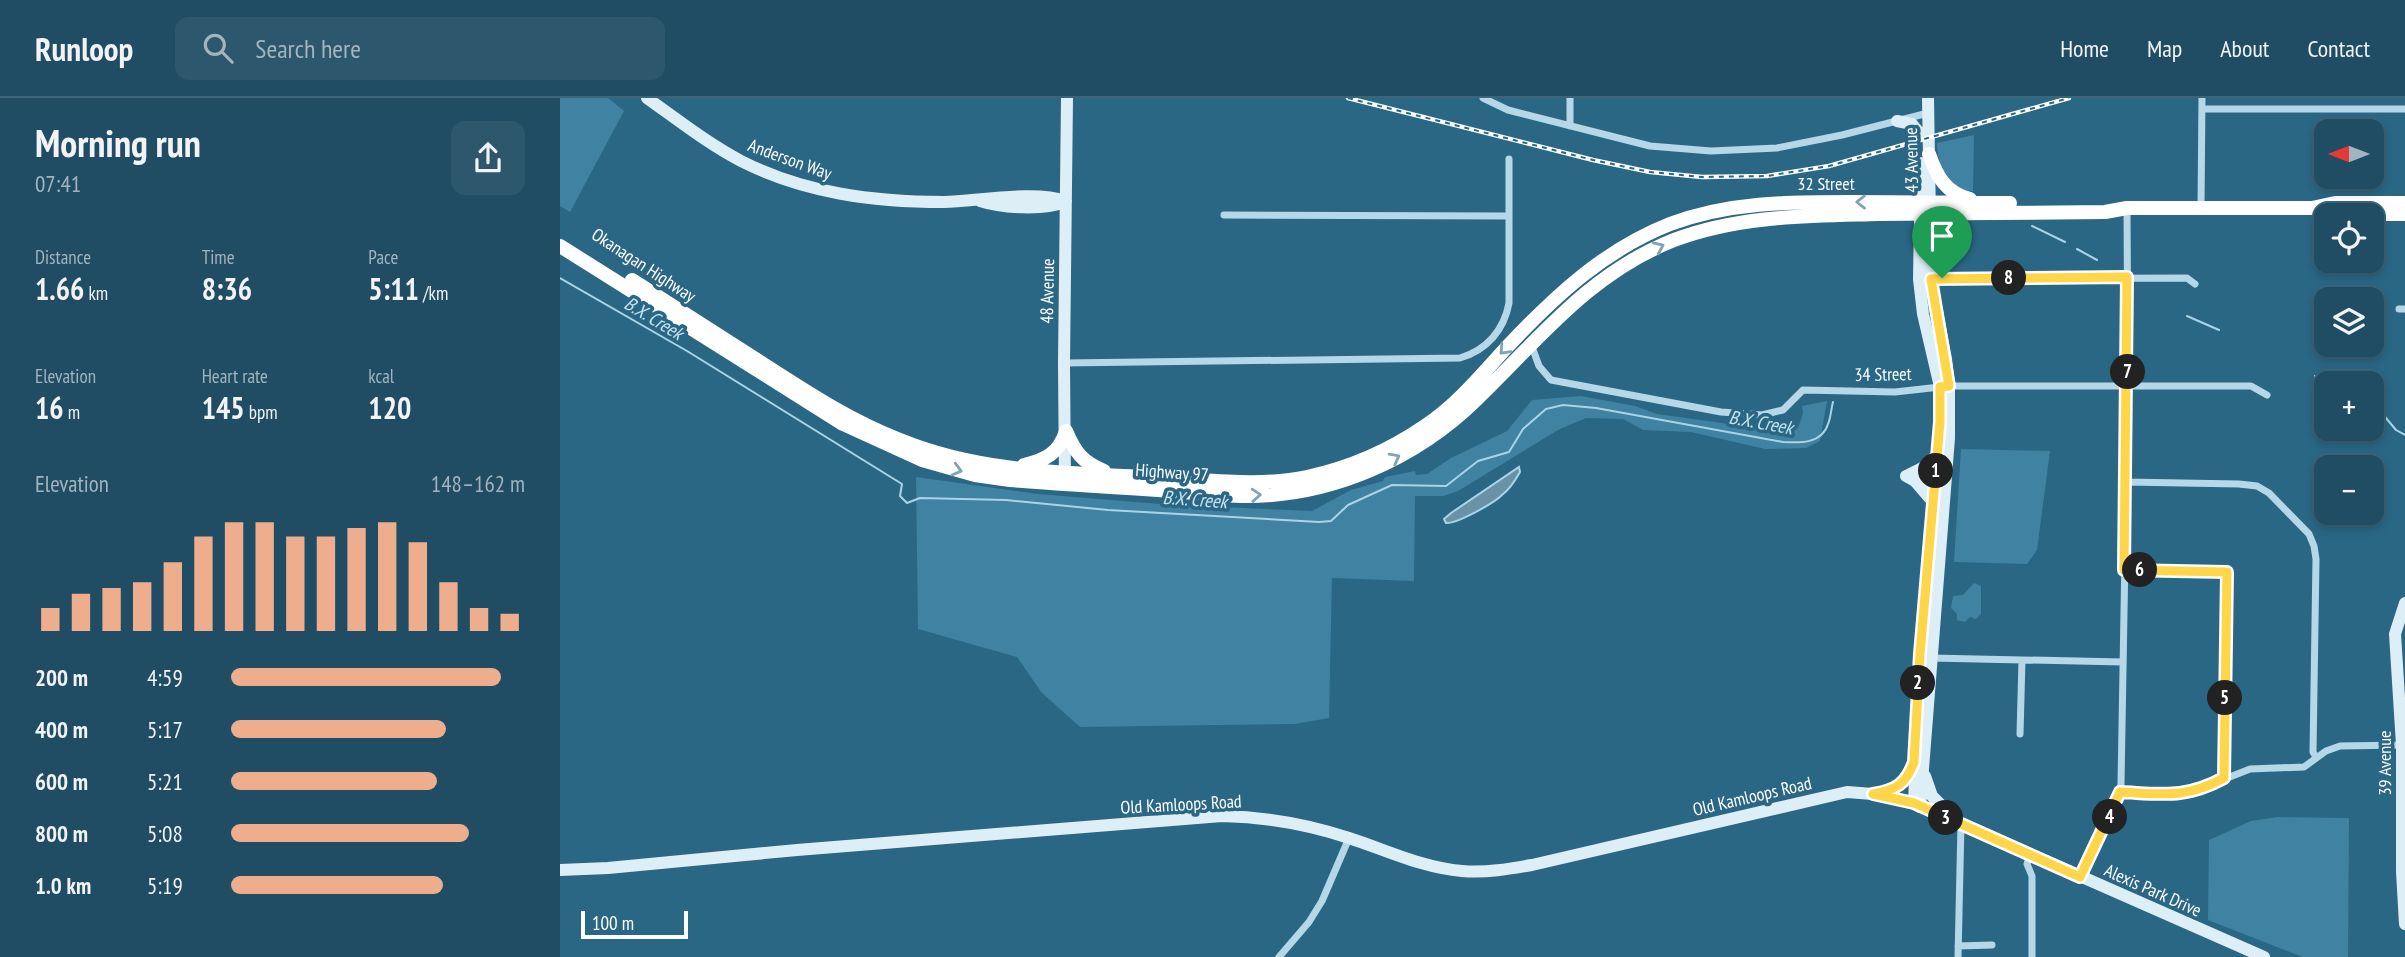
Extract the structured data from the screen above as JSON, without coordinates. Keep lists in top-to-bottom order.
{
  "streets": {
    "highway": ["32 Street", "Okanagan Highway", "Highway 97"],
    "street": [
      "Anderson Way",
      "43 Avenue",
      "48 Avenue",
      "34 Street",
      "39 Avenue",
      "Old Kamloops Road",
      "Alexis Park Drive"
    ]
  },
  "crossings": [
    ["Anderson Way", "48 Avenue"],
    ["43 Avenue", "32 Street"],
    ["43 Avenue", "34 Street"],
    ["43 Avenue", "Old Kamloops Road"],
    ["43 Avenue", "Alexis Park Drive"],
    ["32 Street", "Highway 97"],
    ["Okanagan Highway", "Highway 97"],
    ["48 Avenue", "Highway 97"],
    ["34 Street", "Highway 97"],
    ["Old Kamloops Road", "Alexis Park Drive"]
  ],
  "water": ["B.X. Creek"],
  "scale_bar": "100 m",
  "north": "left",
  "page": {
    "header": "Runloop",
    "search": "Search here",
    "nav": [
      "Home",
      "Map",
      "About",
      "Contact"
    ],
    "heading": ["Morning run", "07:41"],
    "map_buttons": ["+", "−"],
    "stats": [
      ["Distance", "1.66 km"],
      ["Time", "8:36"],
      ["Pace", "5:11 /km"],
      ["Elevation", "16 m"],
      ["Heart rate", "145 bpm"],
      ["kcal", "120"]
    ],
    "pins": [
      "8",
      "7",
      "1",
      "6",
      "2",
      "5",
      "4",
      "3"
    ],
    "chart": ["Elevation", "148–162 m"],
    "list": [
      {
        "name": "200 m",
        "note": "4:59"
      },
      {
        "name": "400 m",
        "note": "5:17"
      },
      {
        "name": "600 m",
        "note": "5:21"
      },
      {
        "name": "800 m",
        "note": "5:08"
      },
      {
        "name": "1.0 km",
        "note": "5:19"
      }
    ],
    "scale": "100 m"
  }
}
